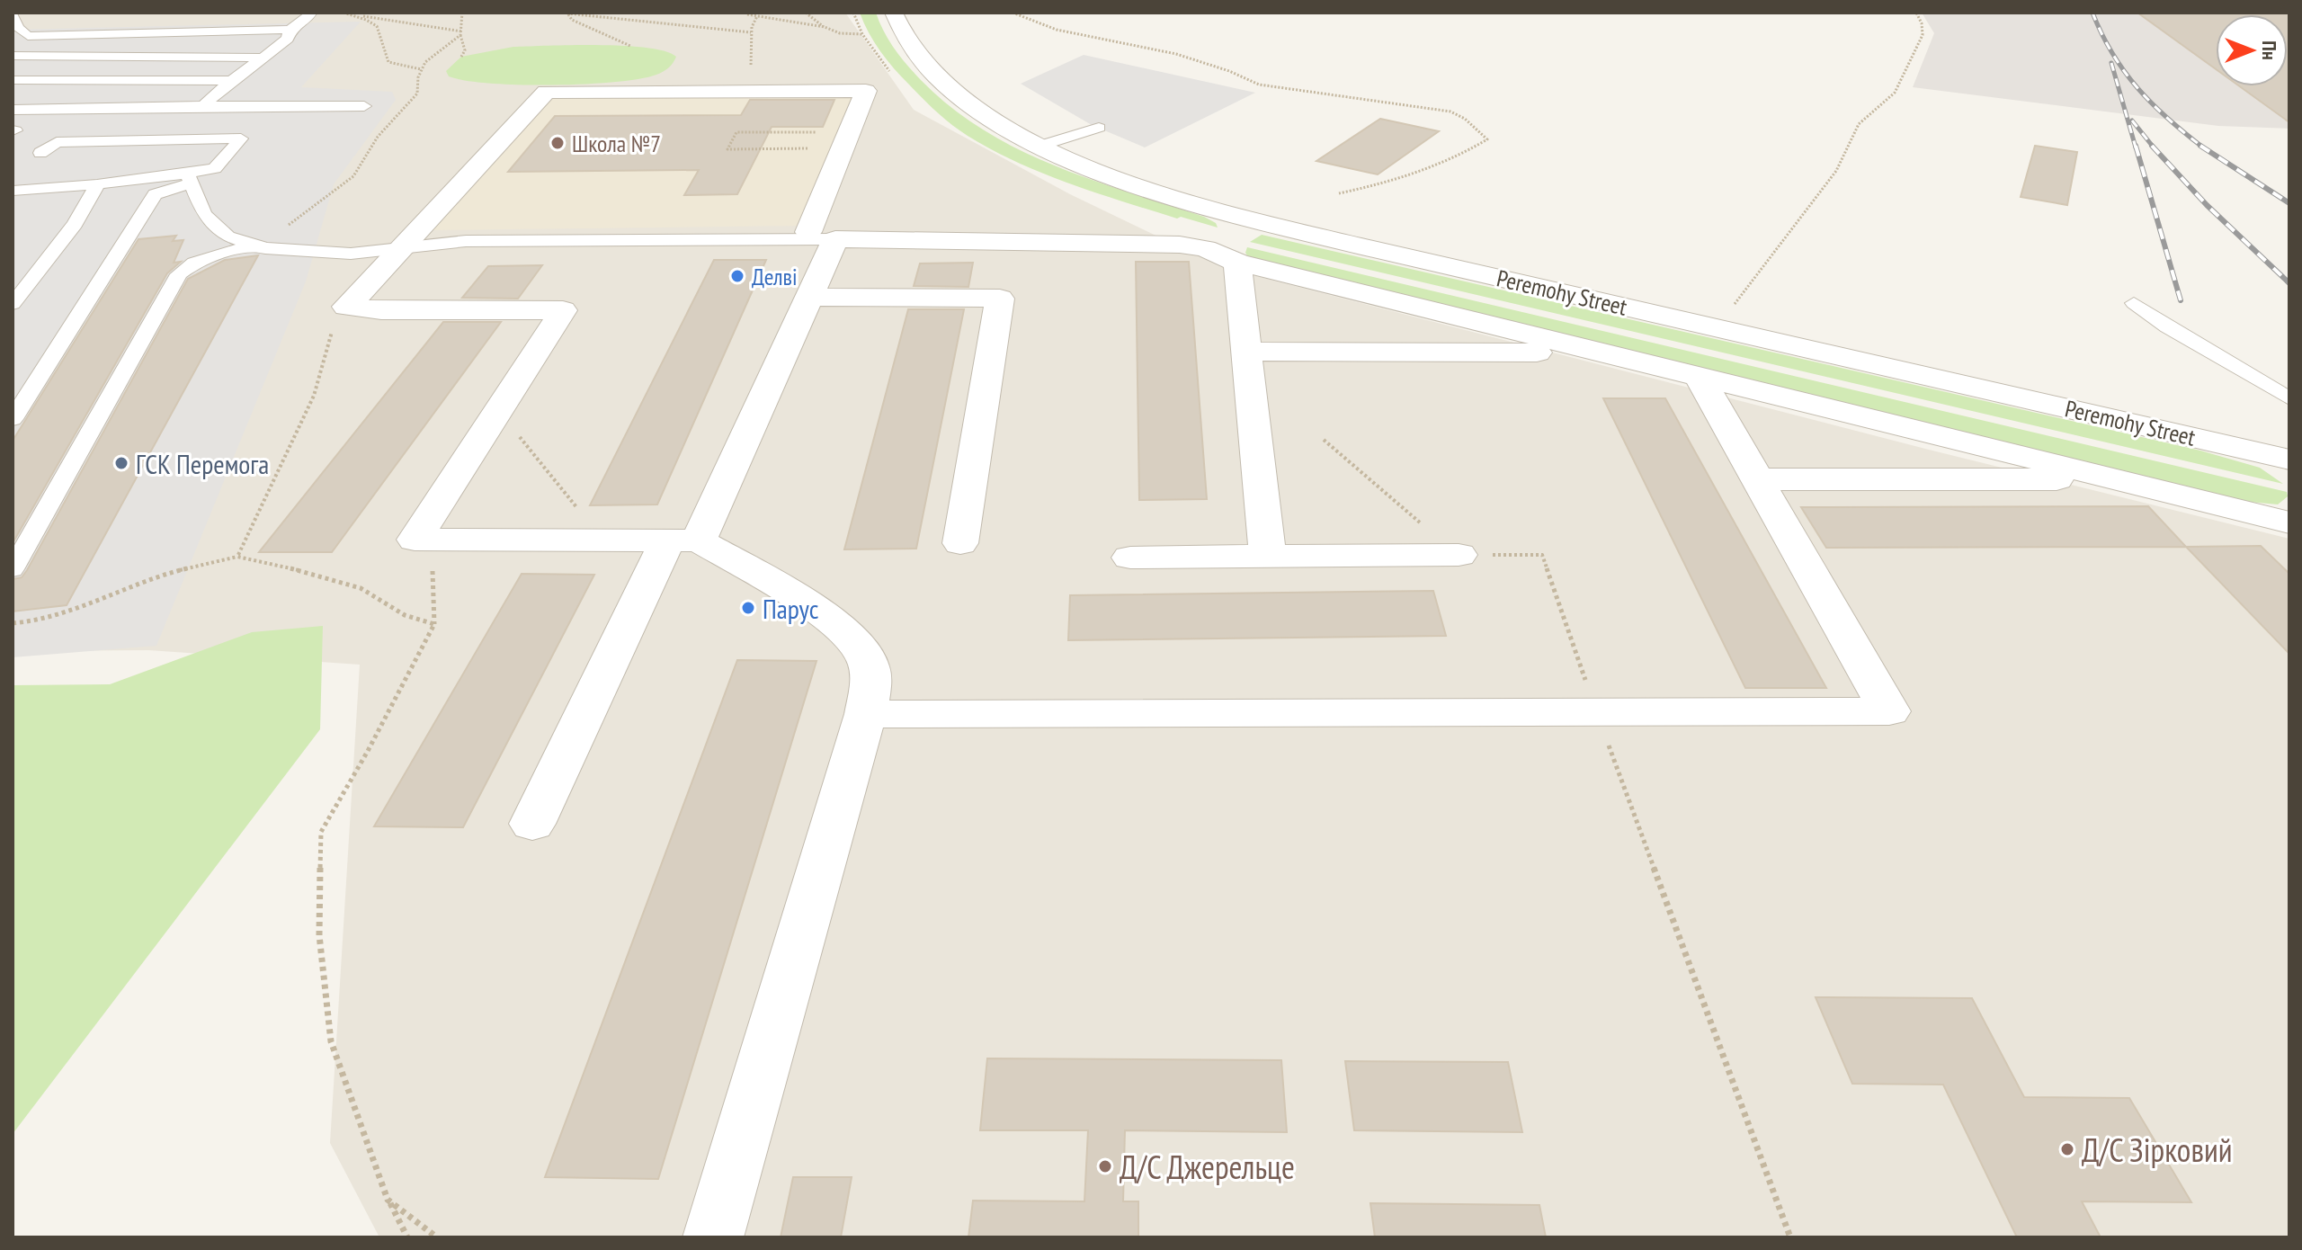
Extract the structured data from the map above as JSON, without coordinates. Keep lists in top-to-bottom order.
{
  "streets": {
    "street": ["Peremohy Street"]
  },
  "places": [
    "Школа №7",
    "Делві",
    "ГСК Перемога",
    "Парус",
    "Д/С Зірковий",
    "Д/С Джерельце"
  ],
  "north": "right"
}
